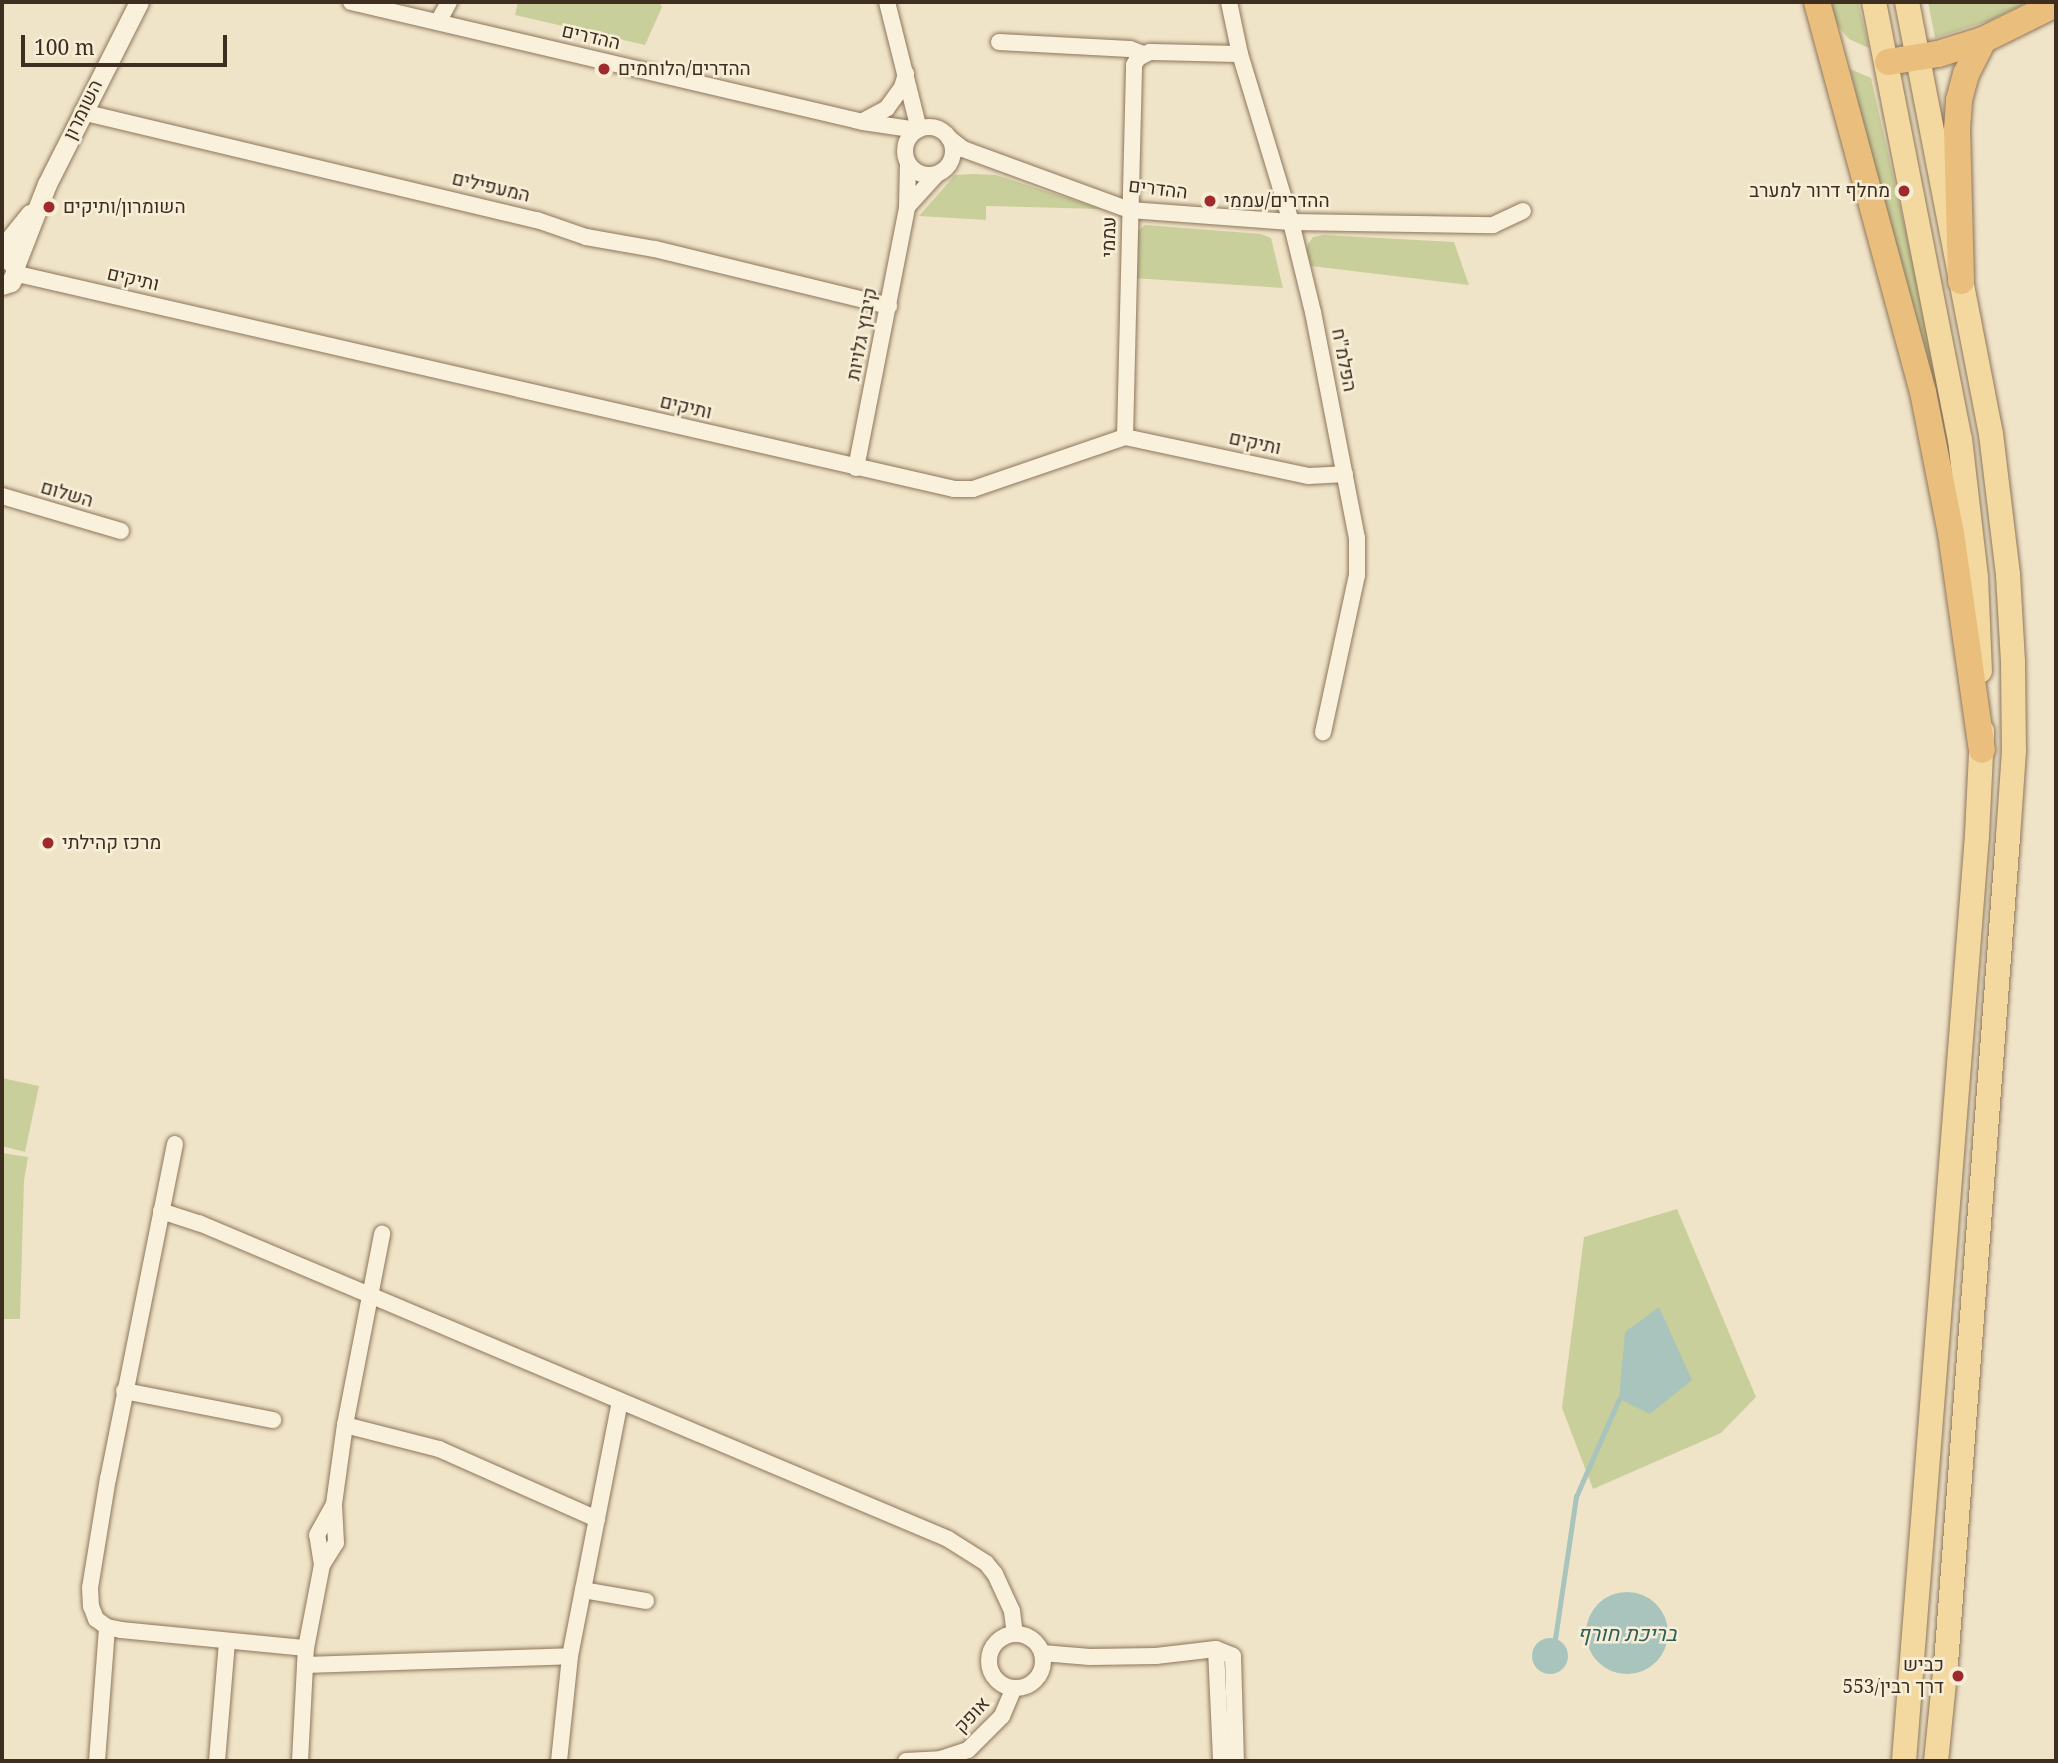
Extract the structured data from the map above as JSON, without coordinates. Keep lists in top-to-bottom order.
{
  "streets": {
    "street": [
      "ההדרים",
      "השומרון",
      "המעפילים",
      "עממי",
      "ותיקים",
      "קיבוץ גלויות",
      "הפלמ\"ח",
      "השלום",
      "אופק"
    ]
  },
  "crossings": [
    ["ההדרים", "עממי"],
    ["ההדרים", "קיבוץ גלויות"],
    ["ההדרים", "הפלמ\"ח"],
    ["השומרון", "המעפילים"],
    ["השומרון", "ותיקים"],
    ["המעפילים", "קיבוץ גלויות"],
    ["עממי", "ותיקים"],
    ["ותיקים", "קיבוץ גלויות"],
    ["ותיקים", "הפלמ\"ח"]
  ],
  "water": ["בריכת חורף"],
  "places": [
    "ההדרים/הלוחמים",
    "מחלף דרור למערב",
    "ההדרים/עממי",
    "השומרון/ותיקים",
    "מרכז קהילתי",
    "כביש 553/דרך רבין"
  ],
  "scale_bar": "100 m"
}
